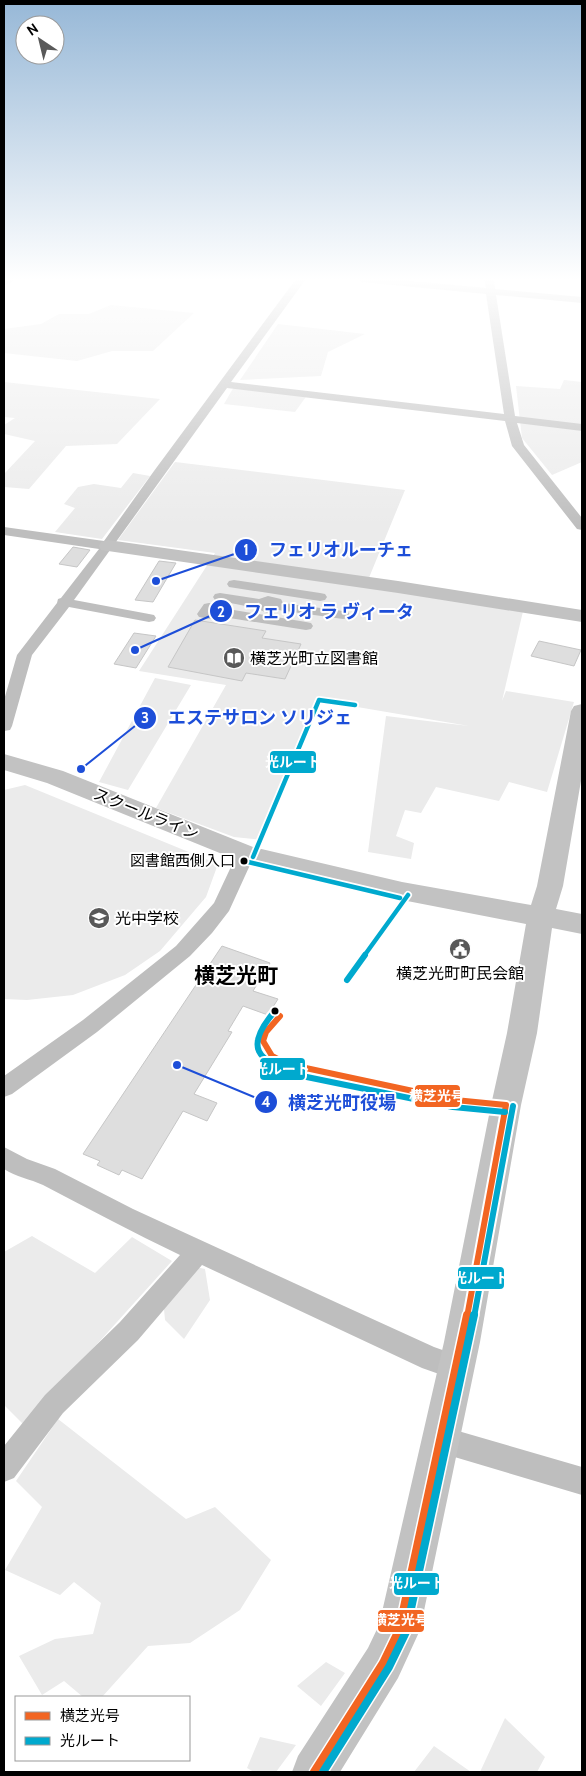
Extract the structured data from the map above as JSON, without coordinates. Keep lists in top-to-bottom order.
{
  "streets": {
    "street": ["スクールライン"]
  },
  "districts": ["横芝光町"],
  "places": {
    "other": [
      "フェリオルーチェ",
      "フェリオ ラ ヴィータ",
      "エステサロン ソリジェ",
      "図書館西側入口",
      "横芝光町役場"
    ],
    "library": ["横芝光町立図書館"],
    "school or university": ["光中学校"],
    "public building": ["横芝光町町民会館"]
  },
  "lines": ["transit line 光ルート", "transit line 横芝光号"],
  "legend": ["横芝光号", "光ルート"],
  "north": "top left"
}
